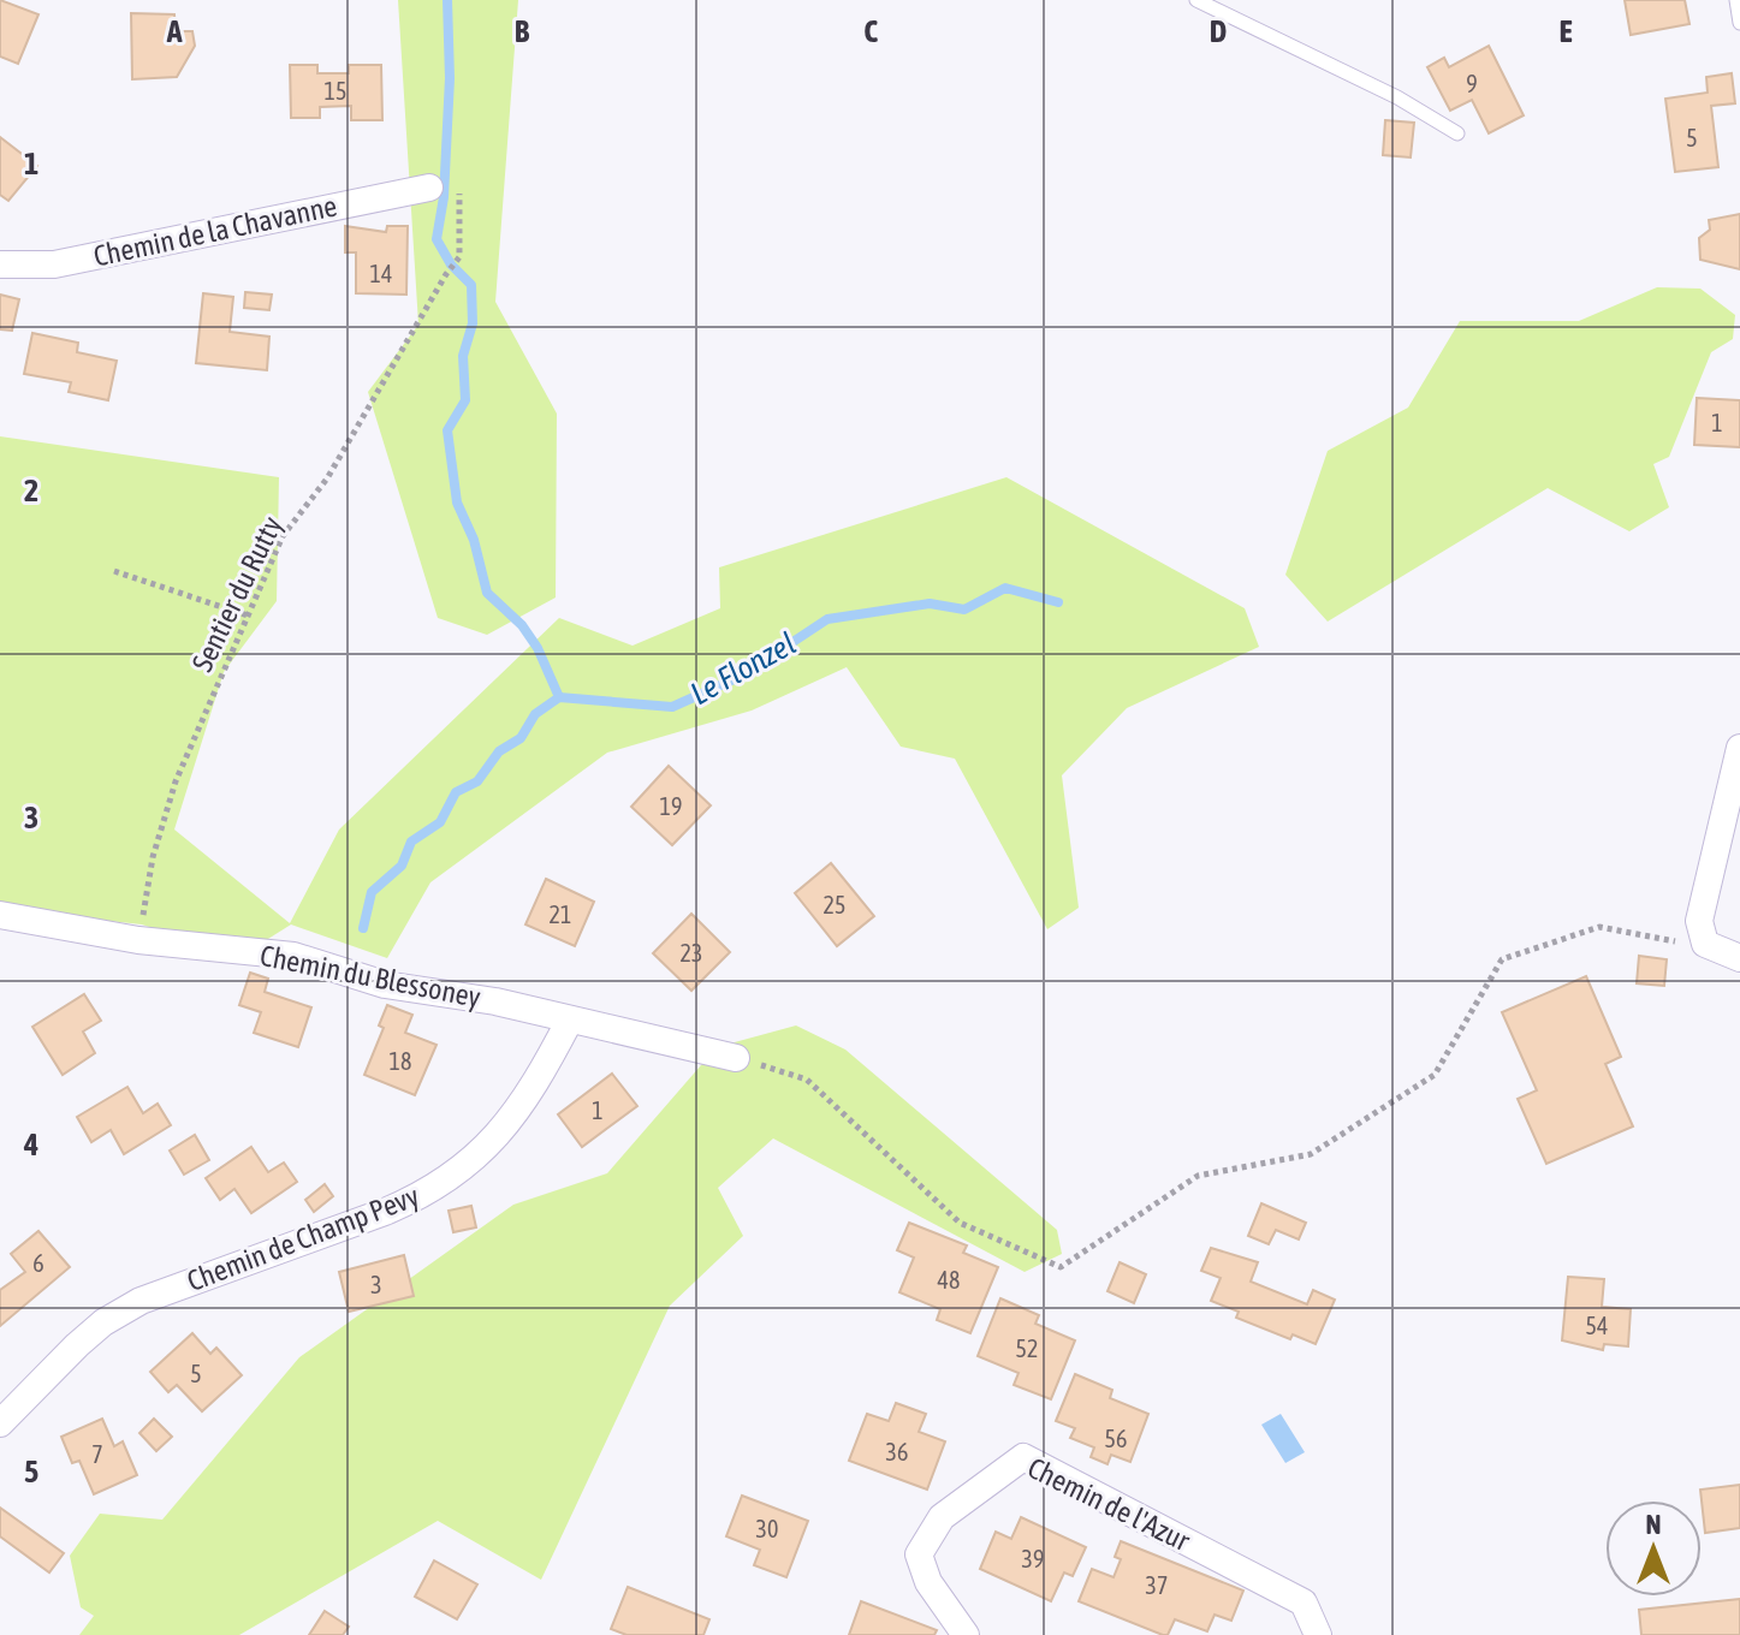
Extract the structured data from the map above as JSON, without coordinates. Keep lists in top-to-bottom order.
{
  "streets": {
    "street": [
      "Chemin de la Chavanne",
      "Chemin du Blessoney",
      "Chemin de Champ Pevy",
      "Chemin de l'Azur"
    ],
    "path": ["Sentier du Rutty"]
  },
  "crossings": [
    ["Sentier du Rutty", "Chemin du Blessoney"],
    ["Chemin du Blessoney", "Chemin de Champ Pevy"]
  ],
  "water": ["Le Flonzel"],
  "house_numbers": [
    "9",
    "15",
    "5",
    "14",
    "1",
    "19",
    "25",
    "21",
    "23",
    "18",
    "1",
    "6",
    "48",
    "3",
    "54",
    "52",
    "5",
    "56",
    "36",
    "7",
    "30",
    "39",
    "37"
  ],
  "north": "top",
  "grid": {
    "columns": [
      "A",
      "B",
      "C",
      "D",
      "E"
    ],
    "rows": [
      "1",
      "2",
      "3",
      "4",
      "5"
    ]
  }
}
